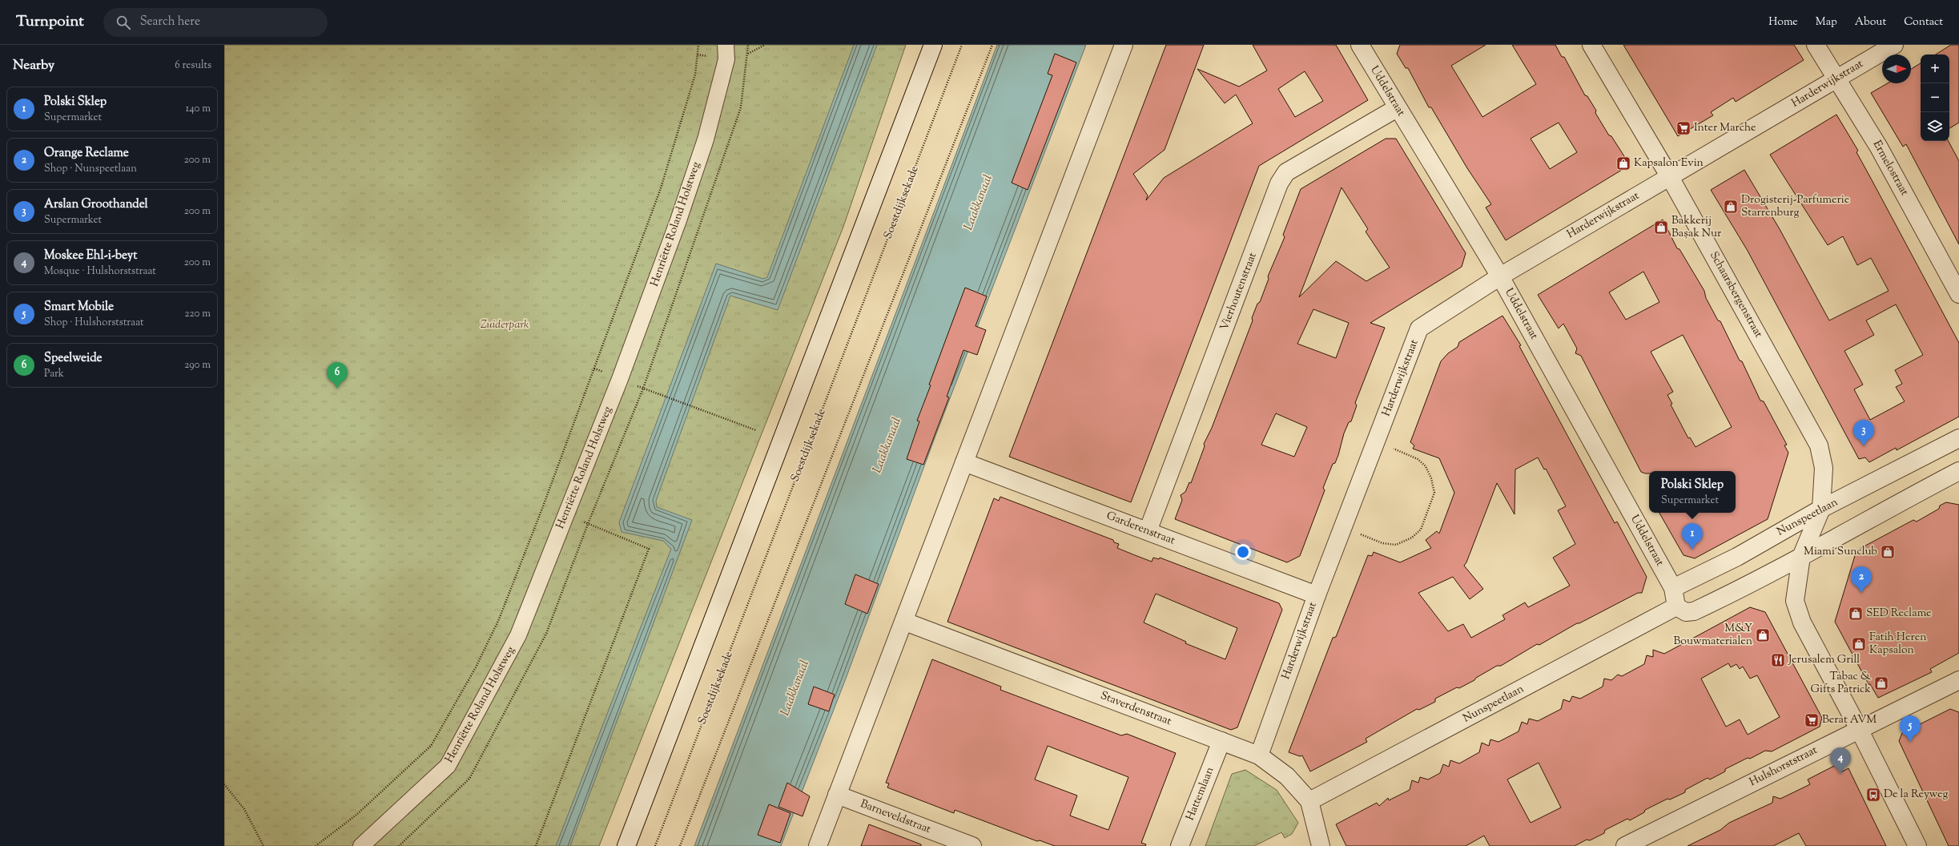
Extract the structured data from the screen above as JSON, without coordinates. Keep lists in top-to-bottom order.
{
  "streets": {
    "street": [
      "Harderwijkstraat",
      "Uddelstraat",
      "Ermelostraat",
      "Henriëtte Roland Holstweg",
      "Vierhoutenstraat",
      "Schaarsbergenstraat",
      "Nunspeetlaan",
      "Garderenstraat",
      "Staverdenstraat",
      "Hulshorststraat",
      "Hattemlaan",
      "Barneveldstraat"
    ],
    "path": ["Soestdijksekade"]
  },
  "crossings": [
    ["Harderwijkstraat", "Uddelstraat"],
    ["Harderwijkstraat", "Ermelostraat"],
    ["Harderwijkstraat", "Schaarsbergenstraat"],
    ["Harderwijkstraat", "Garderenstraat"],
    ["Harderwijkstraat", "Staverdenstraat"],
    ["Uddelstraat", "Vierhoutenstraat"],
    ["Uddelstraat", "Nunspeetlaan"],
    ["Vierhoutenstraat", "Garderenstraat"],
    ["Schaarsbergenstraat", "Nunspeetlaan"],
    ["Schaarsbergenstraat", "Hulshorststraat"],
    ["Nunspeetlaan", "Staverdenstraat"],
    ["Staverdenstraat", "Hattemlaan"]
  ],
  "water": ["Laakkanaal"],
  "parks": ["Zuiderpark"],
  "places": {
    "supermarket": ["Inter Marche", "Berat AVM"],
    "shop": [
      "Kapsalon Evin",
      "Drogisterij-Parfumerie Starrenburg",
      "Bakkerij Başak Nur",
      "Miami Sunclub",
      "SED Reclame",
      "M&Y Bouwmaterialen",
      "Fatih Heren Kapsalon",
      "Tabac & Gifts Patrick"
    ],
    "restaurant": ["Jerusalem Grill"],
    "bus stop": ["De la Reyweg"]
  },
  "north": "right",
  "page": {
    "header": "Turnpoint",
    "search": "Search here",
    "nav": [
      "Home",
      "Map",
      "About",
      "Contact"
    ],
    "heading": ["Nearby", "6 results"],
    "map_buttons": ["+", "−"],
    "list": [
      {
        "mark": "1",
        "name": "Polski Sklep",
        "note": "Supermarket",
        "value": "140 m"
      },
      {
        "mark": "2",
        "name": "Orange Reclame",
        "note": "Shop · Nunspeetlaan",
        "value": "200 m"
      },
      {
        "mark": "3",
        "name": "Arslan Groothandel",
        "note": "Supermarket",
        "value": "200 m"
      },
      {
        "mark": "4",
        "name": "Moskee Ehl-i-beyt",
        "note": "Mosque · Hulshorststraat",
        "value": "200 m"
      },
      {
        "mark": "5",
        "name": "Smart Mobile",
        "note": "Shop · Hulshorststraat",
        "value": "220 m"
      },
      {
        "mark": "6",
        "name": "Speelweide",
        "note": "Park",
        "value": "290 m"
      }
    ],
    "pins": [
      "6",
      "3",
      "1",
      "2",
      "5",
      "4"
    ],
    "popup": ["Polski Sklep", "Supermarket"]
  }
}
